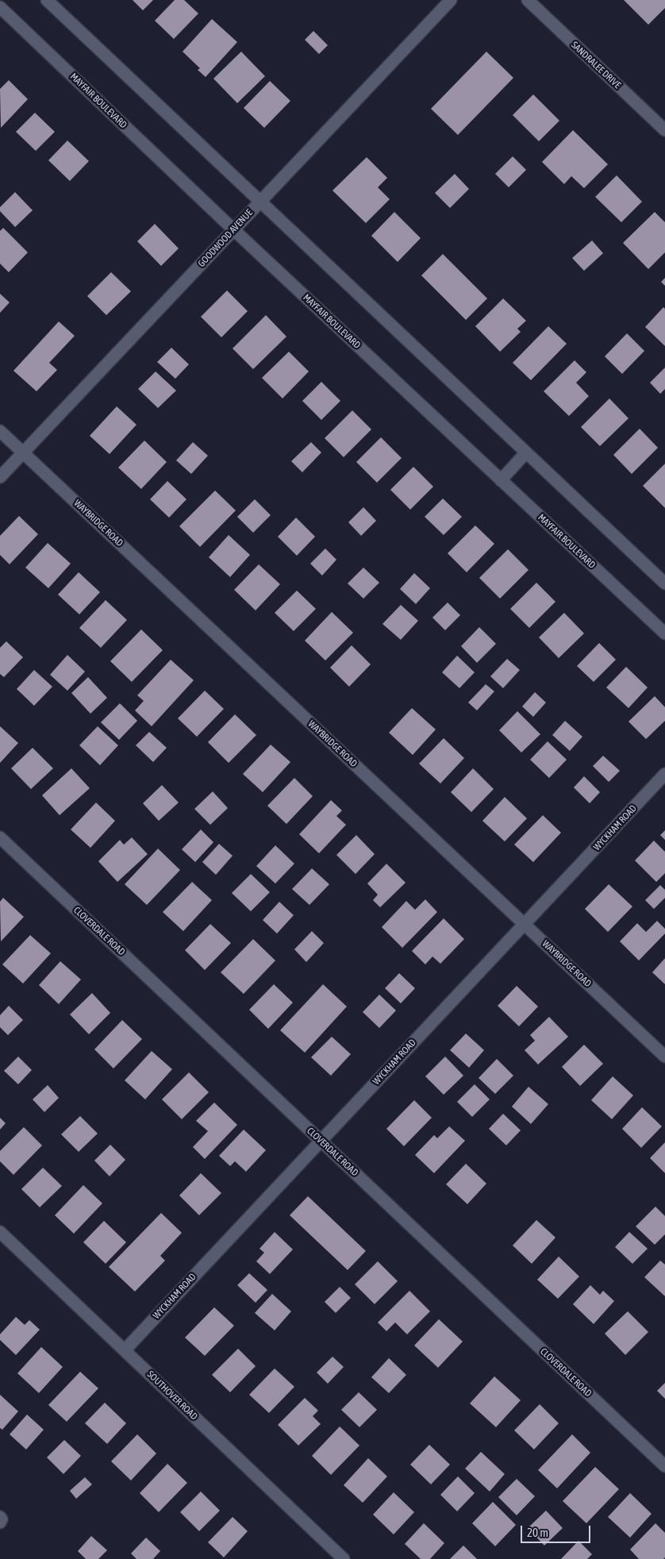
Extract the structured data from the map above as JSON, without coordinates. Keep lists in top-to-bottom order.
{
  "streets": {
    "street": [
      "SANDRALEE DRIVE",
      "MAYFAIR BOULEVARD",
      "GOODWOOD AVENUE",
      "WAYBRIDGE ROAD",
      "WYCKHAM ROAD",
      "CLOVERDALE ROAD",
      "SOUTHOVER ROAD"
    ]
  },
  "crossings": [
    ["MAYFAIR BOULEVARD", "GOODWOOD AVENUE"],
    ["GOODWOOD AVENUE", "WAYBRIDGE ROAD"],
    ["WAYBRIDGE ROAD", "WYCKHAM ROAD"],
    ["WYCKHAM ROAD", "CLOVERDALE ROAD"],
    ["WYCKHAM ROAD", "SOUTHOVER ROAD"]
  ],
  "scale_bar": "20 m"
}
